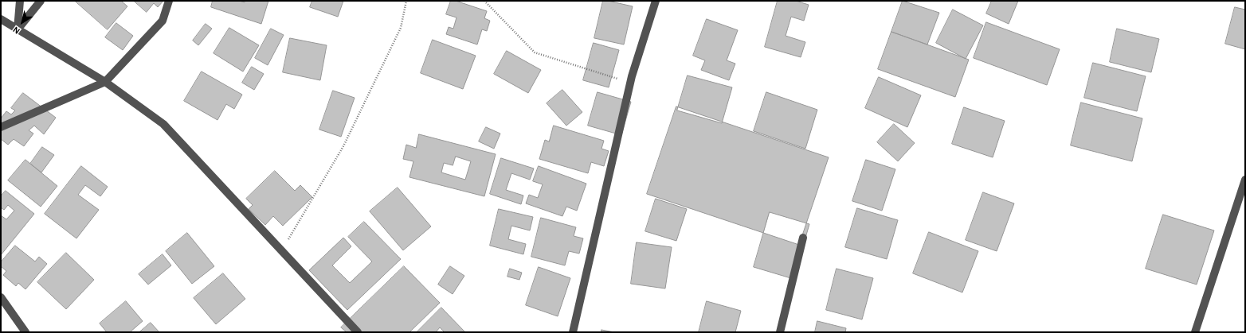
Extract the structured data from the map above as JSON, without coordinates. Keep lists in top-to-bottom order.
{
  "north": "bottom left"
}
